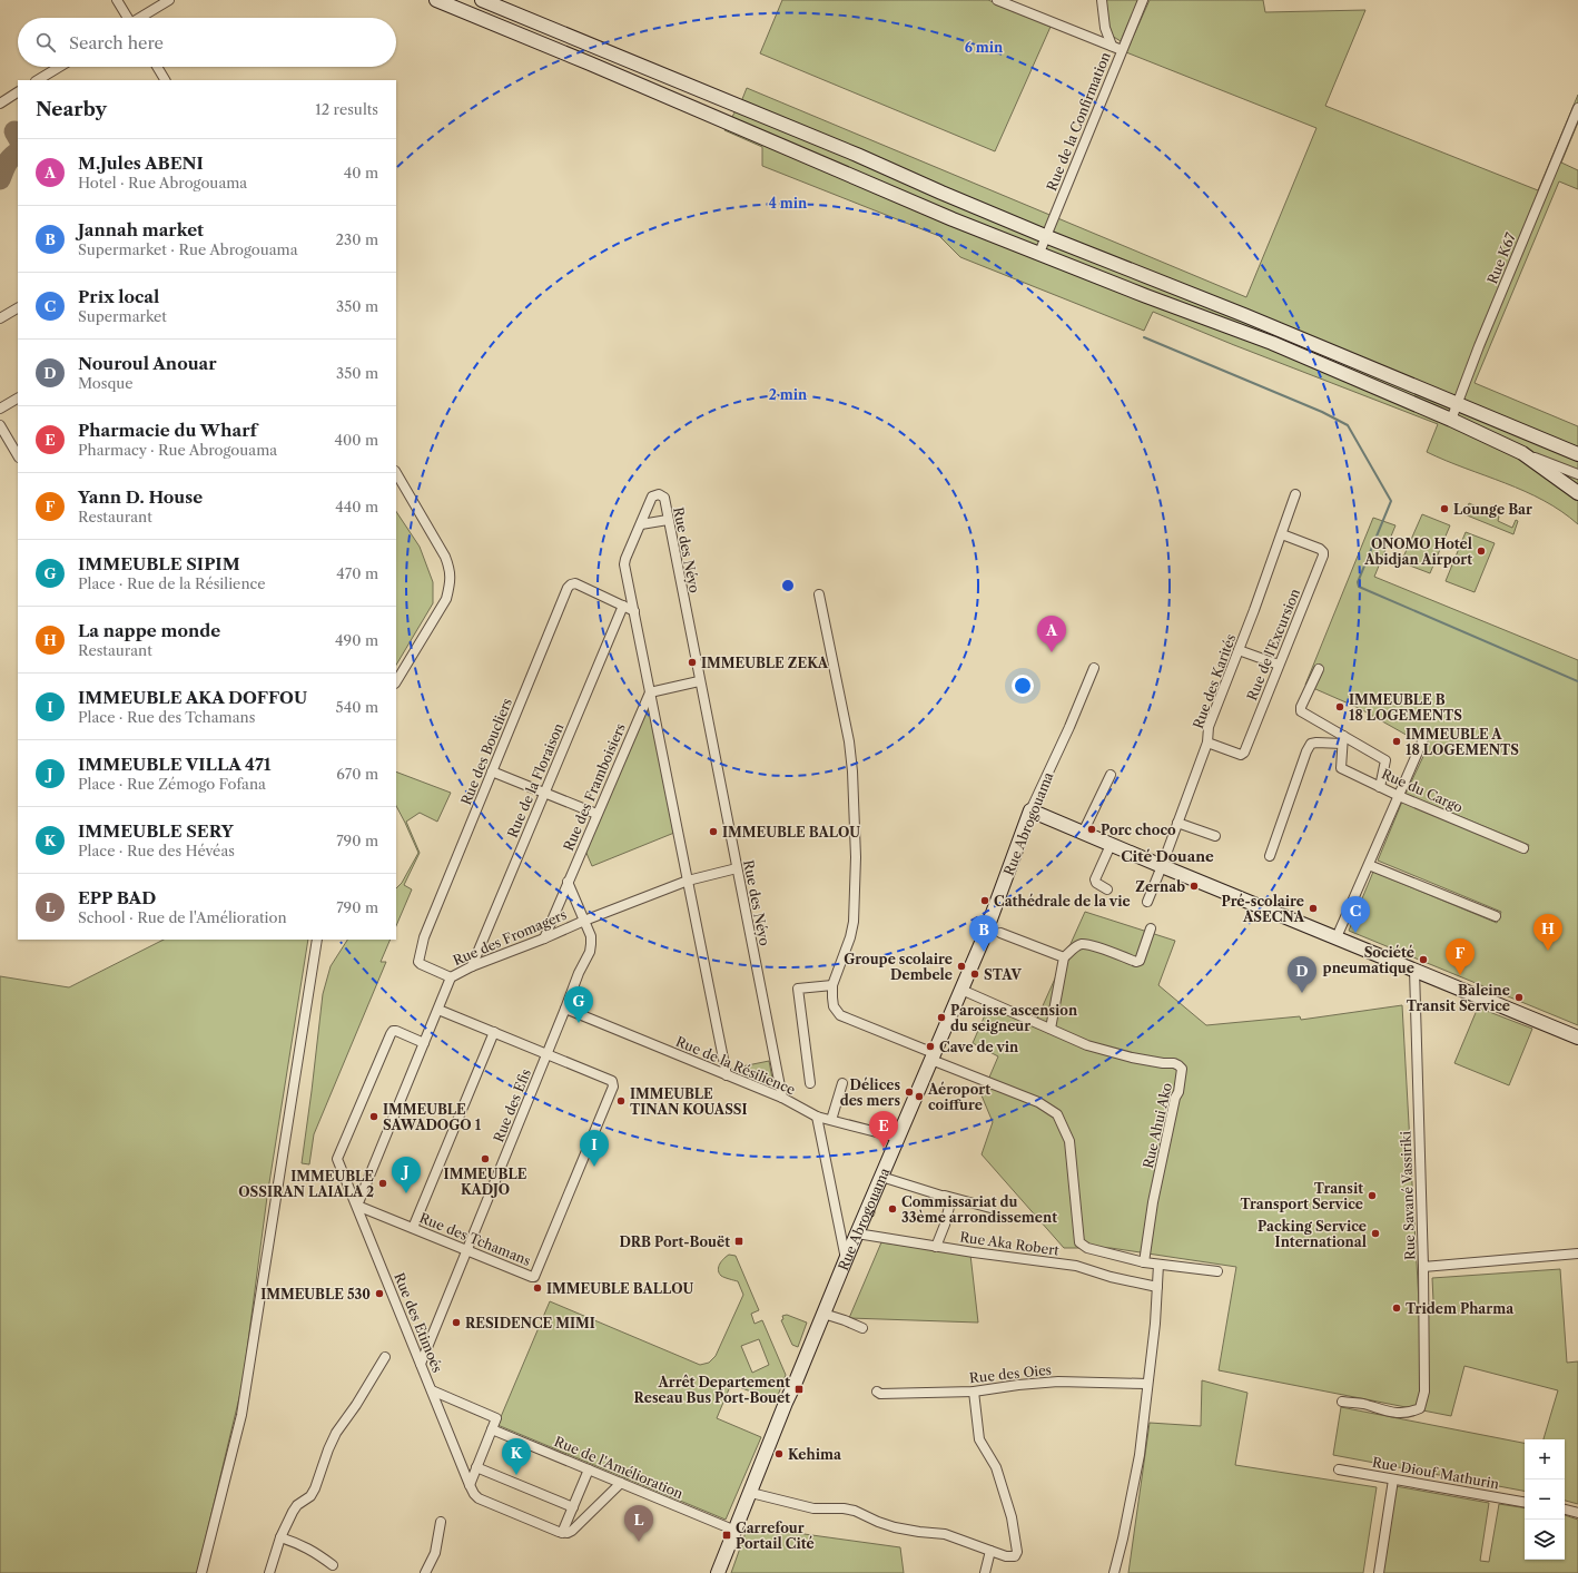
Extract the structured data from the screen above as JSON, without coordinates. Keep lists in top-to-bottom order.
{
  "streets": {
    "main road": ["Rue Abrogouama"],
    "street": [
      "Rue de la Confirmation",
      "Rue K67",
      "Rue des Néyo",
      "Rue de l'Excursion",
      "Rue des Karités",
      "Rue des Boucliers",
      "Rue de la Floraison",
      "Rue des Framboisiers",
      "Rue du Cargo",
      "Rue des Fromagers",
      "Rue de la Résilience",
      "Rue des Efis",
      "Rue Ahui Ako",
      "Rue Savané Vassiriki",
      "Rue des Tchamans",
      "Rue Aka Robert",
      "Rue des Etimoés",
      "Rue des Oies",
      "Rue de l'Amélioration",
      "Rue Diouf Mathurin"
    ]
  },
  "crossings": [
    ["Rue des Néyo", "Rue des Boucliers"],
    ["Rue des Néyo", "Rue des Framboisiers"],
    ["Rue des Néyo", "Rue des Fromagers"],
    ["Rue des Néyo", "Rue de la Résilience"],
    ["Rue de l'Excursion", "Rue des Karités"],
    ["Rue des Boucliers", "Rue de la Floraison"],
    ["Rue des Boucliers", "Rue des Fromagers"],
    ["Rue de la Floraison", "Rue des Fromagers"],
    ["Rue des Framboisiers", "Rue des Fromagers"],
    ["Rue des Framboisiers", "Rue des Efis"],
    ["Rue Abrogouama", "Rue de la Résilience"],
    ["Rue Abrogouama", "Rue Ahui Ako"],
    ["Rue Abrogouama", "Rue Aka Robert"],
    ["Rue Abrogouama", "Rue de l'Amélioration"],
    ["Rue des Fromagers", "Rue des Efis"],
    ["Rue des Fromagers", "Rue des Tchamans"],
    ["Rue des Fromagers", "Rue des Etimoés"],
    ["Rue de la Résilience", "Rue des Efis"],
    ["Rue des Efis", "Rue des Tchamans"],
    ["Rue des Efis", "Rue des Etimoés"],
    ["Rue des Tchamans", "Rue des Etimoés"]
  ],
  "districts": ["Cité Douane"],
  "places": {
    "other": [
      "Lounge Bar",
      "ONOMO Hotel Abidjan Airport",
      "IMMEUBLE ZEKA",
      "IMMEUBLE B 18 LOGEMENTS",
      "IMMEUBLE A 18 LOGEMENTS",
      "Porc choco",
      "IMMEUBLE BALOU",
      "Zernab",
      "Cathédrale de la vie",
      "Pré-scolaire ASECNA",
      "Société pneumatique",
      "Groupe scolaire Dembele",
      "STAV",
      "Baleine Transit Service",
      "Paroisse ascension du seigneur",
      "Cave de vin",
      "Délices des mers",
      "Aéroport coiffure",
      "IMMEUBLE TINAN KOUASSI",
      "IMMEUBLE SAWADOGO 1",
      "IMMEUBLE KADJO",
      "IMMEUBLE OSSIRAN LAIALA 2",
      "Transit Transport Service",
      "Commissariat du 33ème arrondissement",
      "Packing Service International",
      "IMMEUBLE BALLOU",
      "IMMEUBLE 530",
      "Tridem Pharma",
      "RESIDENCE MIMI",
      "Kehima"
    ],
    "transit": ["DRB Port-Bouët", "Arrêt Departement Reseau Bus Port-Bouet", "Carrefour Portail Cité"]
  },
  "page": {
    "search": "Search here",
    "heading": ["Nearby", "12 results"],
    "list": [
      {
        "mark": "A",
        "name": "M.Jules ABENI",
        "note": "Hotel · Rue Abrogouama",
        "value": "40 m"
      },
      {
        "mark": "B",
        "name": "Jannah market",
        "note": "Supermarket · Rue Abrogouama",
        "value": "230 m"
      },
      {
        "mark": "C",
        "name": "Prix local",
        "note": "Supermarket",
        "value": "350 m"
      },
      {
        "mark": "D",
        "name": "Nouroul Anouar",
        "note": "Mosque",
        "value": "350 m"
      },
      {
        "mark": "E",
        "name": "Pharmacie du Wharf",
        "note": "Pharmacy · Rue Abrogouama",
        "value": "400 m"
      },
      {
        "mark": "F",
        "name": "Yann D. House",
        "note": "Restaurant",
        "value": "440 m"
      },
      {
        "mark": "G",
        "name": "IMMEUBLE SIPIM",
        "note": "Place · Rue de la Résilience",
        "value": "470 m"
      },
      {
        "mark": "H",
        "name": "La nappe monde",
        "note": "Restaurant",
        "value": "490 m"
      },
      {
        "mark": "I",
        "name": "IMMEUBLE AKA DOFFOU",
        "note": "Place · Rue des Tchamans",
        "value": "540 m"
      },
      {
        "mark": "J",
        "name": "IMMEUBLE VILLA 471",
        "note": "Place · Rue Zémogo Fofana",
        "value": "670 m"
      },
      {
        "mark": "K",
        "name": "IMMEUBLE SERY",
        "note": "Place · Rue des Hévéas",
        "value": "790 m"
      },
      {
        "mark": "L",
        "name": "EPP BAD",
        "note": "School · Rue de l'Amélioration",
        "value": "790 m"
      }
    ],
    "pins": [
      "A",
      "C",
      "H",
      "B",
      "F",
      "D",
      "G",
      "E",
      "I",
      "J",
      "K",
      "L"
    ],
    "map_buttons": ["+", "−"]
  },
  "rings": ["6 min", "4 min", "2 min"]
}
